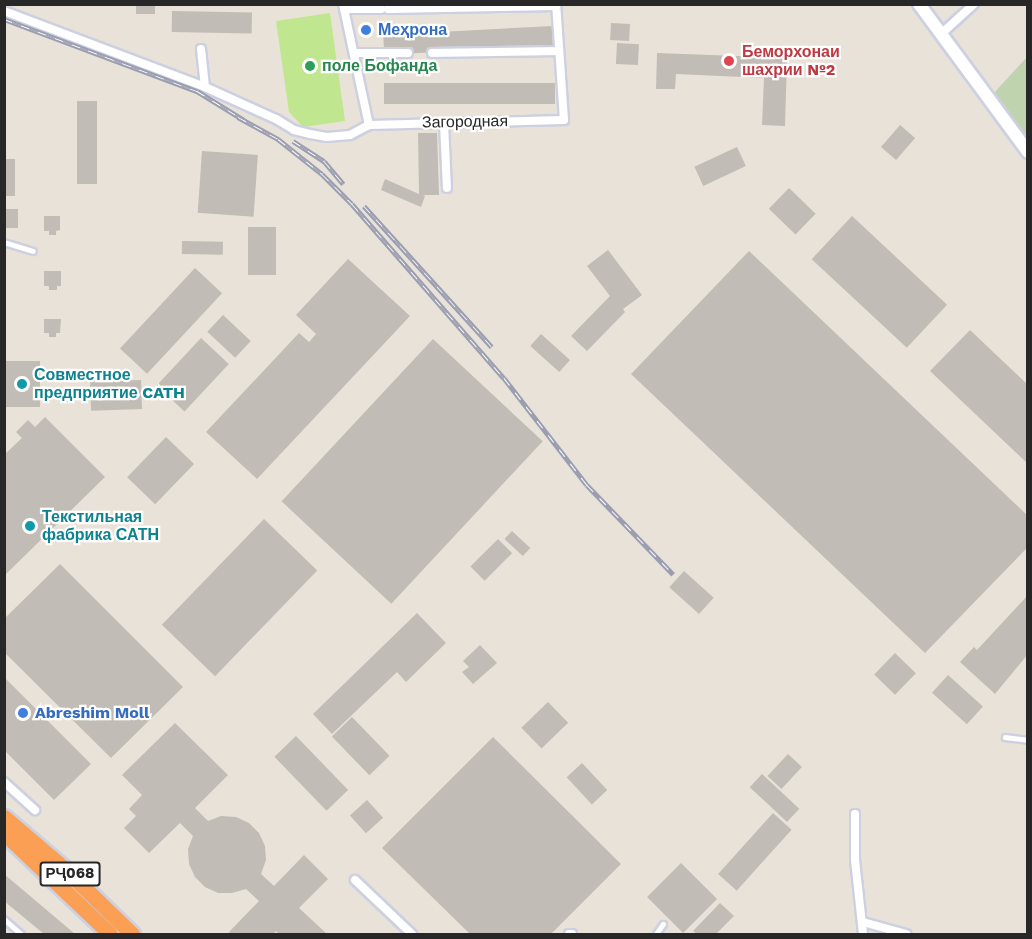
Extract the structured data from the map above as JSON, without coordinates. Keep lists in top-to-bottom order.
{
  "streets": {
    "highway": ["РҶ068"],
    "street": ["Загородная"]
  },
  "places": [
    "Меҳрона",
    "Беморхонаи шахрии №2",
    "поле Бофанда",
    "Совместное предприятие CATH",
    "Текстильная фабрика САТН",
    "Abreshim Moll"
  ]
}
